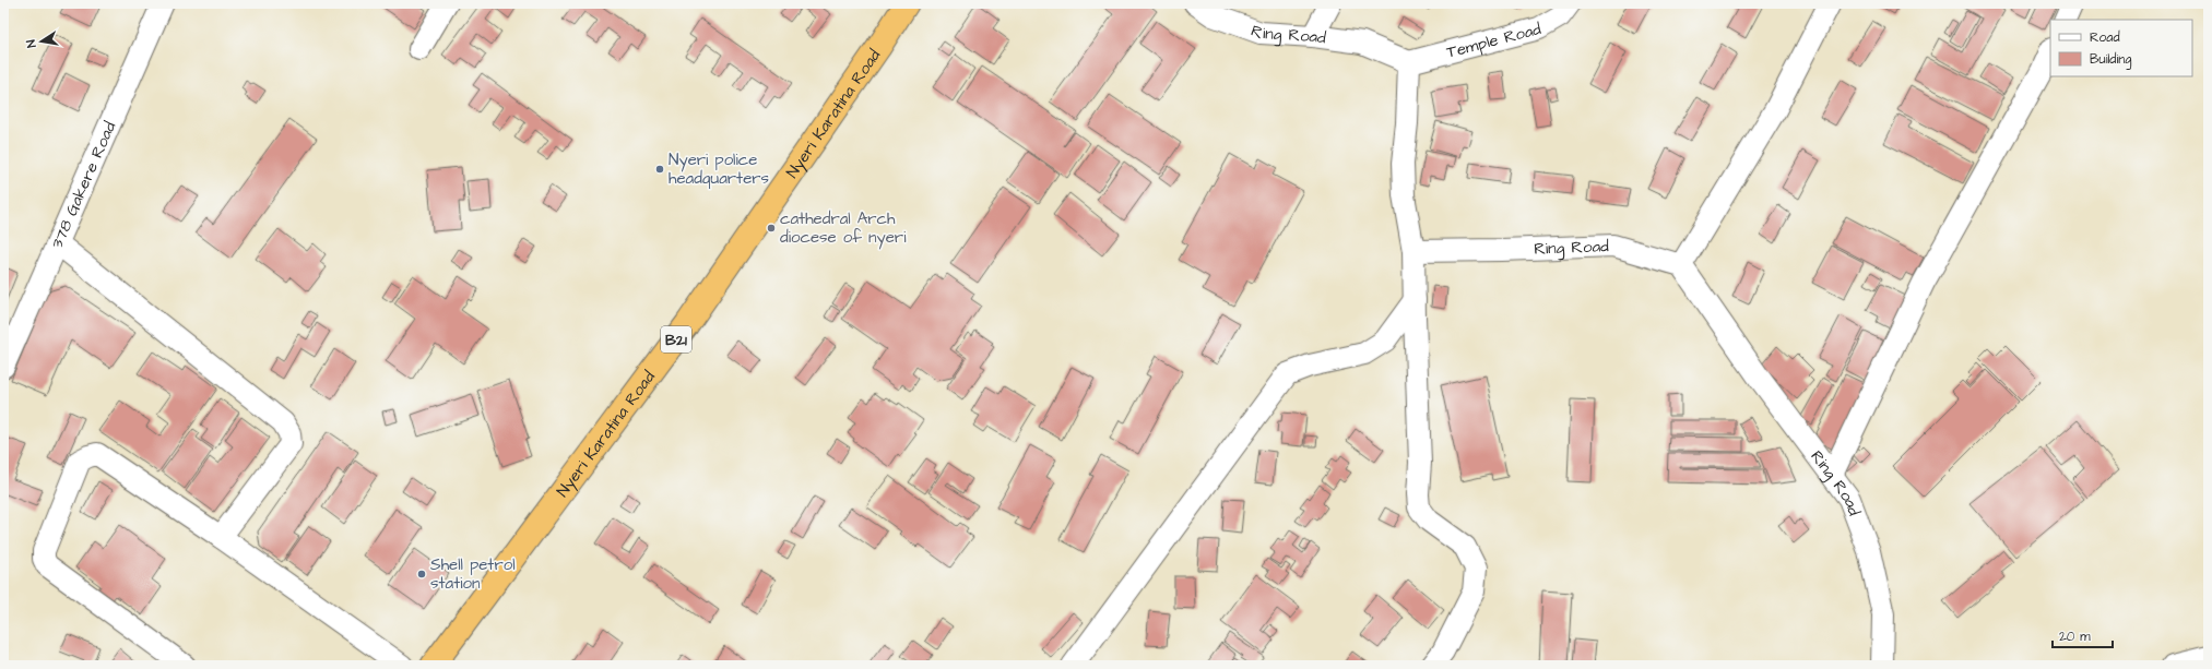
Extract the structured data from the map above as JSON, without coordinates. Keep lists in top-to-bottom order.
{
  "streets": {
    "highway": ["Nyeri Karatina Road", "B21"],
    "street": ["Ring Road", "Temple Road", "378 Gakere Road"]
  },
  "crossings": [
    ["Ring Road", "Temple Road"]
  ],
  "places": ["Nyeri police headquarters", "cathedral Arch diocese of nyeri", "Shell petrol station"],
  "legend": ["Road", "Building"],
  "scale_bar": "20 m",
  "north": "left"
}
